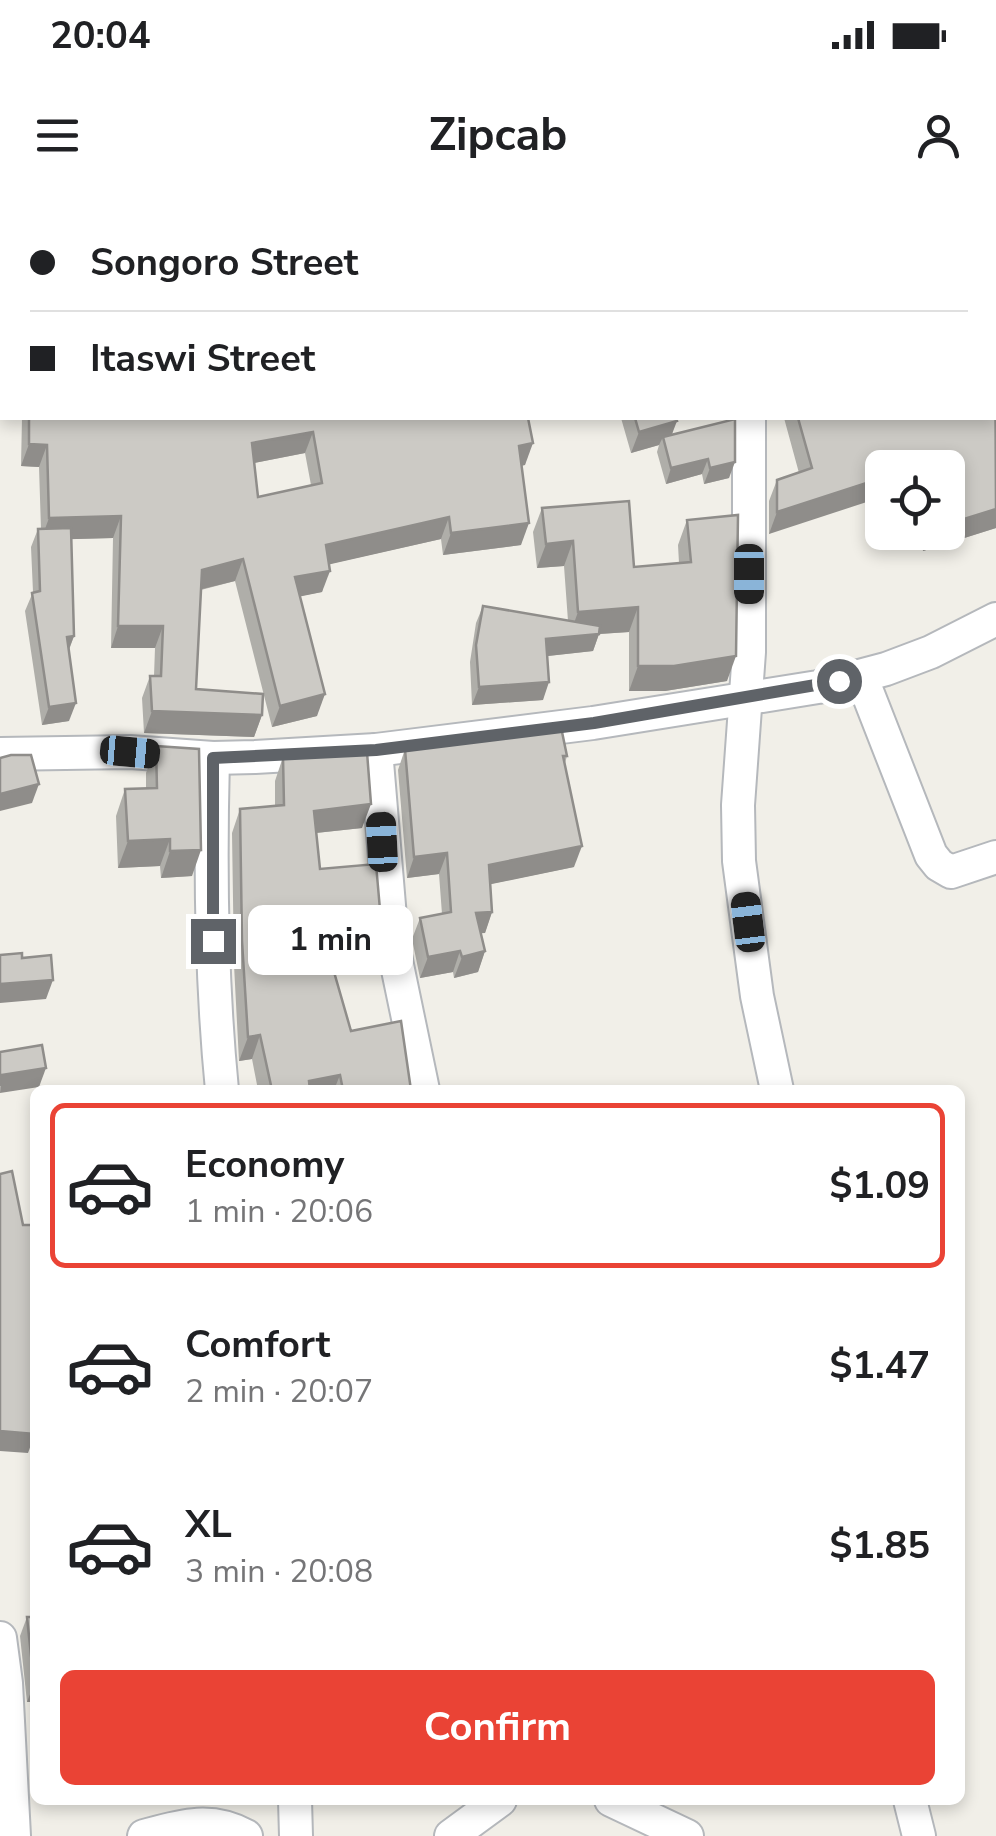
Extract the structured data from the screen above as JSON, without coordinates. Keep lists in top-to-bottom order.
{
  "page": {
    "status": "20:04",
    "header": "Zipcab",
    "banner": ["Songoro Street", "Itaswi Street"],
    "bubble": "1 min",
    "list": [
      {
        "name": "Economy",
        "note": "1 min · 20:06",
        "value": "$1.09"
      },
      {
        "name": "Comfort",
        "note": "2 min · 20:07",
        "value": "$1.47"
      },
      {
        "name": "XL",
        "note": "3 min · 20:08",
        "value": "$1.85"
      }
    ],
    "buttons": "Confirm"
  }
}
